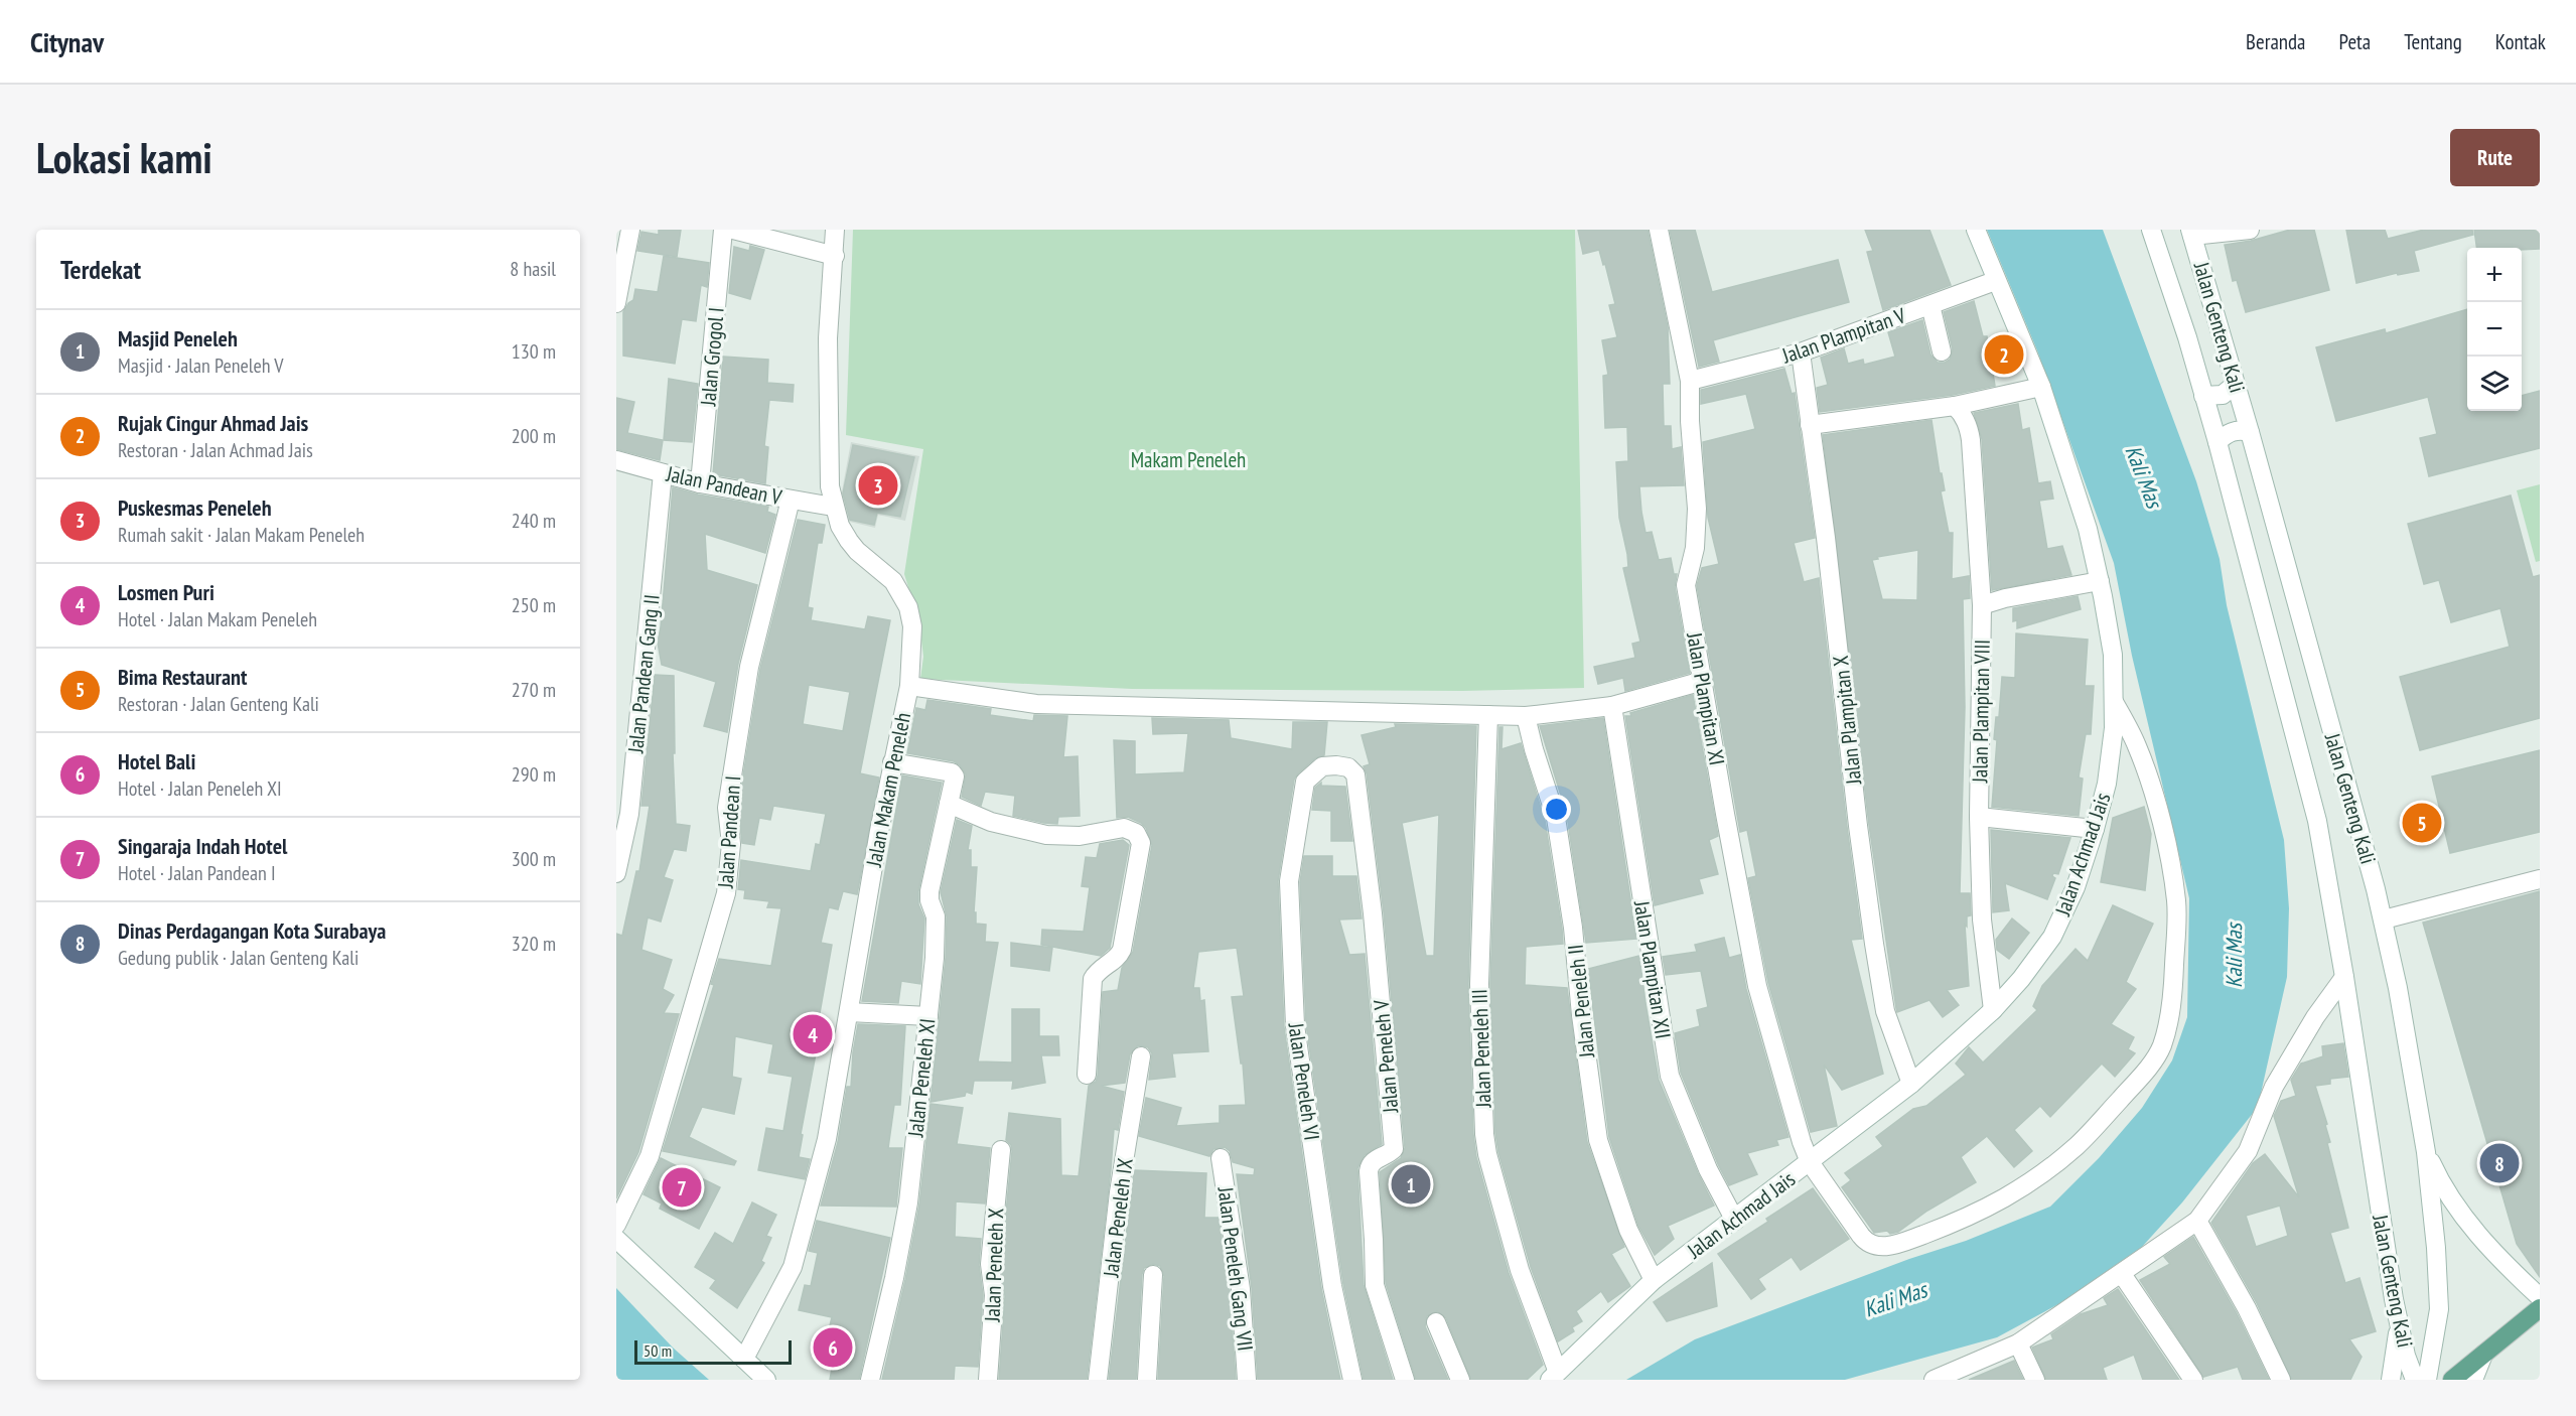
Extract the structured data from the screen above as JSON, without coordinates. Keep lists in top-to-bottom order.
{
  "streets": {
    "street": [
      "Jalan Genteng Kali",
      "Jalan Plampitan V",
      "Jalan Grogol I",
      "Jalan Pandean V",
      "Jalan Pandean Gang II",
      "Jalan Plampitan XI",
      "Jalan Plampitan VIII",
      "Jalan Plampitan X",
      "Jalan Makam Peneleh",
      "Jalan Pandean I",
      "Jalan Achmad Jais",
      "Jalan Plampitan XII",
      "Jalan Peneleh II",
      "Jalan Peneleh III",
      "Jalan Peneleh V",
      "Jalan Peneleh XI",
      "Jalan Peneleh VI",
      "Jalan Peneleh IX",
      "Jalan Peneleh X",
      "Jalan Peneleh Gang VII"
    ]
  },
  "crossings": [
    ["Jalan Plampitan V", "Jalan Plampitan XI"],
    ["Jalan Plampitan V", "Jalan Plampitan X"],
    ["Jalan Plampitan V", "Jalan Achmad Jais"],
    ["Jalan Grogol I", "Jalan Pandean V"],
    ["Jalan Pandean V", "Jalan Pandean Gang II"],
    ["Jalan Pandean V", "Jalan Makam Peneleh"],
    ["Jalan Pandean V", "Jalan Pandean I"],
    ["Jalan Plampitan XI", "Jalan Achmad Jais"],
    ["Jalan Plampitan VIII", "Jalan Achmad Jais"],
    ["Jalan Plampitan X", "Jalan Achmad Jais"],
    ["Jalan Makam Peneleh", "Jalan Peneleh XI"],
    ["Jalan Achmad Jais", "Jalan Plampitan XII"],
    ["Jalan Achmad Jais", "Jalan Peneleh II"],
    ["Jalan Achmad Jais", "Jalan Peneleh III"],
    ["Jalan Peneleh V", "Jalan Peneleh VI"]
  ],
  "water": ["Kali Mas"],
  "parks": ["Makam Peneleh"],
  "scale_bar": "50 m",
  "page": {
    "header": "Citynav",
    "nav": [
      "Beranda",
      "Peta",
      "Tentang",
      "Kontak"
    ],
    "buttons": "Rute",
    "title": "Lokasi kami",
    "heading": ["Terdekat", "8 hasil"],
    "map_buttons": ["+", "−"],
    "list": [
      {
        "mark": "1",
        "name": "Masjid Peneleh",
        "note": "Masjid · Jalan Peneleh V",
        "value": "130 m"
      },
      {
        "mark": "2",
        "name": "Rujak Cingur Ahmad Jais",
        "note": "Restoran · Jalan Achmad Jais",
        "value": "200 m"
      },
      {
        "mark": "3",
        "name": "Puskesmas Peneleh",
        "note": "Rumah sakit · Jalan Makam Peneleh",
        "value": "240 m"
      },
      {
        "mark": "4",
        "name": "Losmen Puri",
        "note": "Hotel · Jalan Makam Peneleh",
        "value": "250 m"
      },
      {
        "mark": "5",
        "name": "Bima Restaurant",
        "note": "Restoran · Jalan Genteng Kali",
        "value": "270 m"
      },
      {
        "mark": "6",
        "name": "Hotel Bali",
        "note": "Hotel · Jalan Peneleh XI",
        "value": "290 m"
      },
      {
        "mark": "7",
        "name": "Singaraja Indah Hotel",
        "note": "Hotel · Jalan Pandean I",
        "value": "300 m"
      },
      {
        "mark": "8",
        "name": "Dinas Perdagangan Kota Surabaya",
        "note": "Gedung publik · Jalan Genteng Kali",
        "value": "320 m"
      }
    ],
    "pins": [
      "2",
      "3",
      "5",
      "4",
      "8",
      "1",
      "7",
      "6"
    ],
    "scale": "50 m"
  }
}
